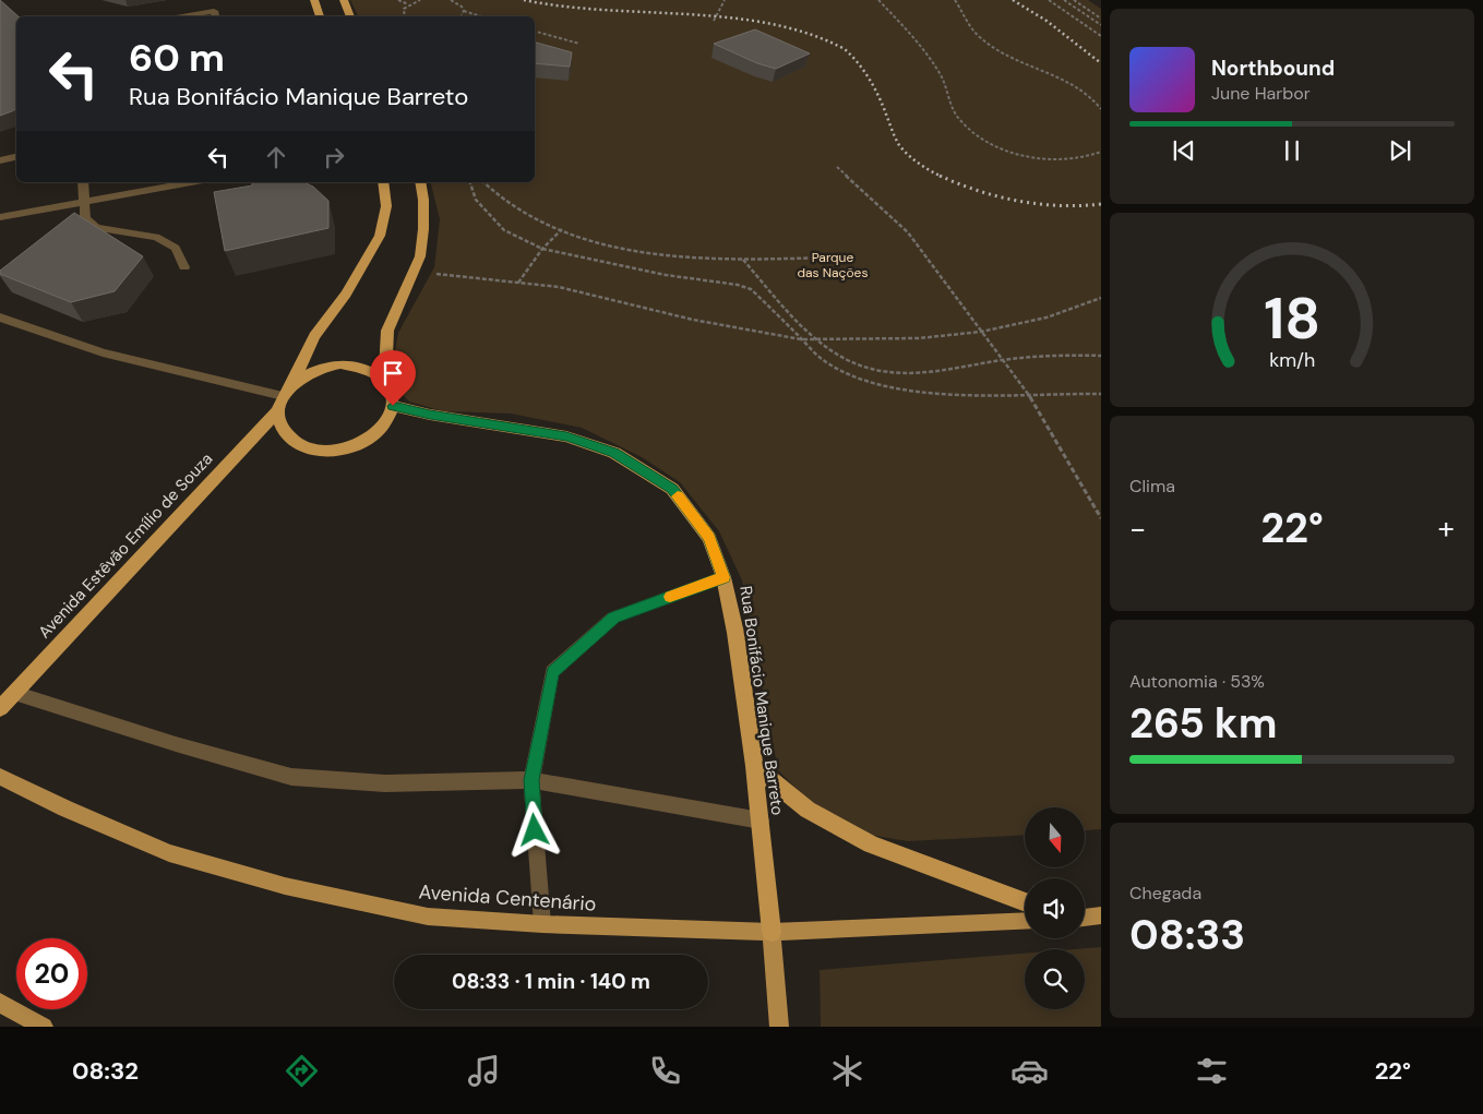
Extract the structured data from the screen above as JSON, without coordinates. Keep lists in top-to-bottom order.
{
  "streets": {
    "highway": ["Avenida Estêvão Emílio de Souza", "Rua Bonifácio Manique Barreto"],
    "main road": ["Avenida Centenário"]
  },
  "crossings": [
    ["Avenida Estêvão Emílio de Souza", "Rua Bonifácio Manique Barreto"],
    ["Rua Bonifácio Manique Barreto", "Avenida Centenário"]
  ],
  "parks": ["Parque das Nações"],
  "north": "bottom",
  "page": {
    "turn": ["60 m", "Rua Bonifácio Manique Barreto"],
    "song": ["Northbound", "June Harbor"],
    "tile": [
      "Clima",
      ["Autonomia · 53%", "265 km"],
      ["Chegada", "08:33"]
    ],
    "heat": ["−", "22°", "+"],
    "limit": "20",
    "trip": "08:33 · 1 min · 140 m",
    "tabs": ["08:32", "22°"],
    "gauge": ["18", "km/h"]
  }
}
